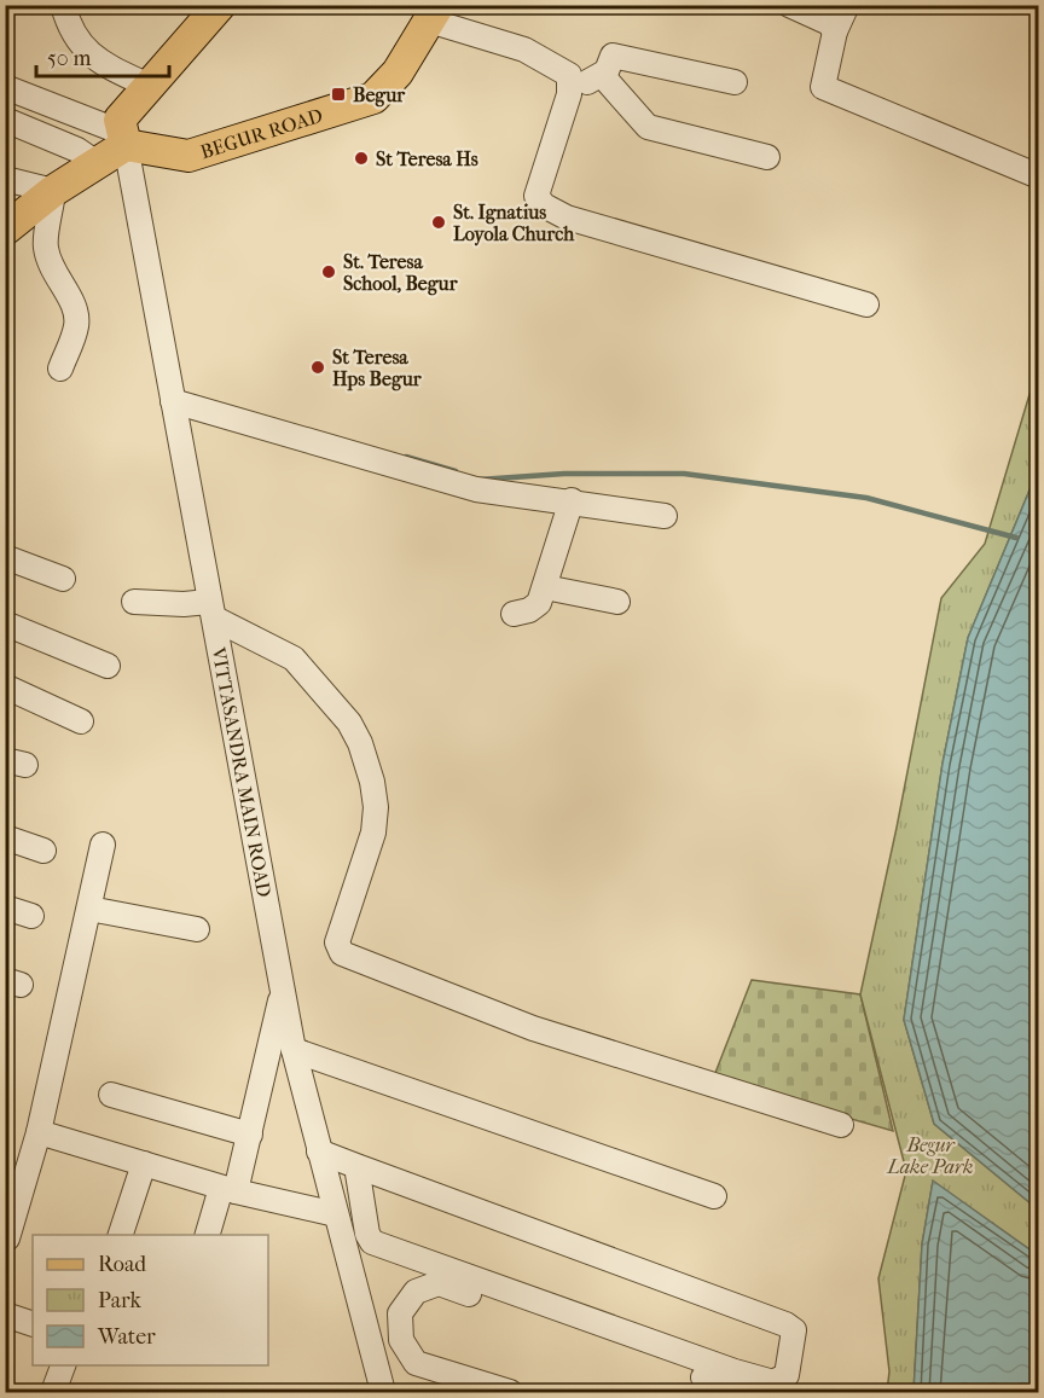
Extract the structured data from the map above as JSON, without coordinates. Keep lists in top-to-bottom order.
{
  "streets": {
    "main road": ["BEGUR ROAD"],
    "street": ["VITTASANDRA MAIN ROAD"]
  },
  "crossings": [
    ["BEGUR ROAD", "VITTASANDRA MAIN ROAD"]
  ],
  "parks": ["Begur Lake Park"],
  "places": {
    "transit": ["Begur"],
    "other": [
      "St Teresa Hs",
      "St. Ignatius Loyola Church",
      "St. Teresa School, Begur",
      "St Teresa Hps Begur"
    ]
  },
  "legend": ["Road", "Park", "Water"],
  "scale_bar": "50 m"
}
